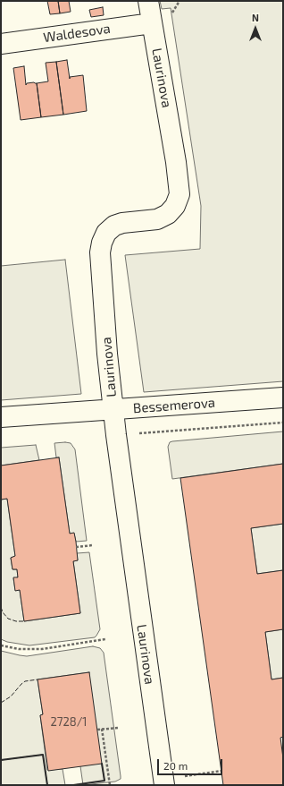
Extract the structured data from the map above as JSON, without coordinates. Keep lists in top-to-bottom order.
{
  "streets": {
    "street": ["Waldesova", "Laurinova", "Bessemerova"]
  },
  "crossings": [
    ["Waldesova", "Laurinova"],
    ["Laurinova", "Bessemerova"]
  ],
  "house_numbers": ["2728/1"],
  "scale_bar": "20 m",
  "north": "top"
}
